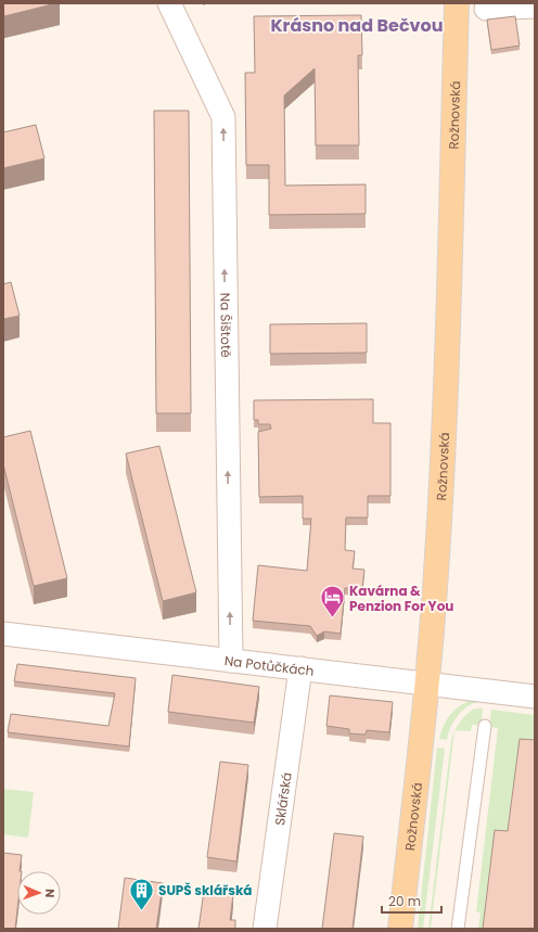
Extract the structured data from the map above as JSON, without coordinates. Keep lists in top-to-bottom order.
{
  "streets": {
    "main road": ["Rožnovská"],
    "street": ["Na Šištotě", "Na Potůčkách", "Sklářská"]
  },
  "crossings": [
    ["Rožnovská", "Na Potůčkách"],
    ["Na Šištotě", "Na Potůčkách"],
    ["Na Potůčkách", "Sklářská"]
  ],
  "one_way": ["Na Šištotě"],
  "districts": ["Krásno nad Bečvou"],
  "places": {
    "hotel": ["Kavárna & Penzion For You"],
    "building": ["SUPŠ sklářská"]
  },
  "scale_bar": "20 m",
  "north": "right"
}
